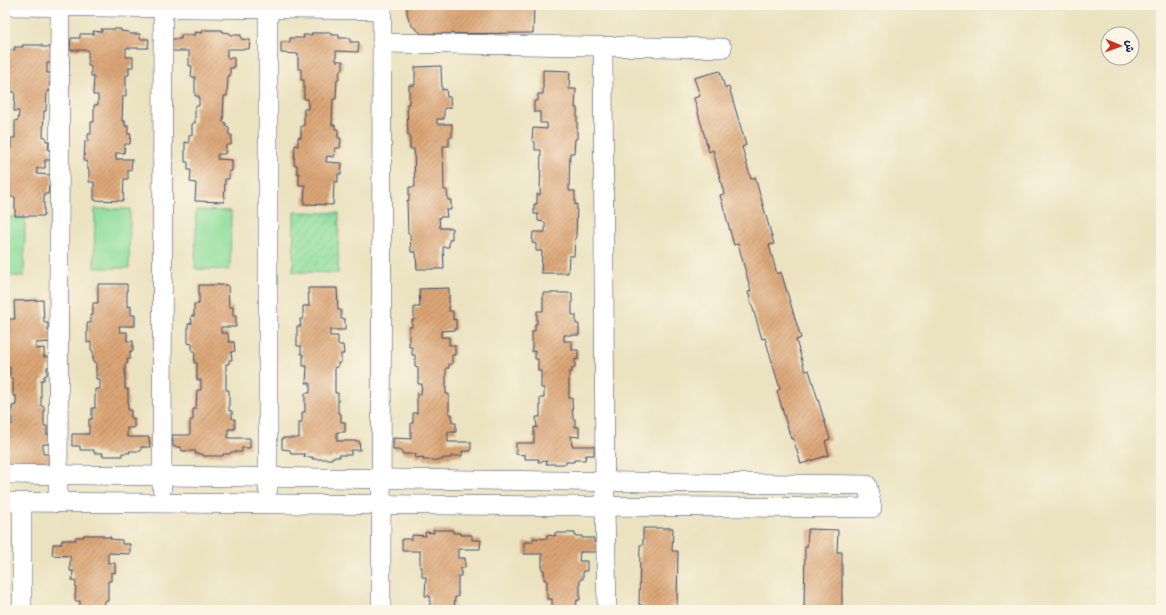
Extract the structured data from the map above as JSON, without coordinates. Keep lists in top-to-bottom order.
{
  "north": "right"
}
